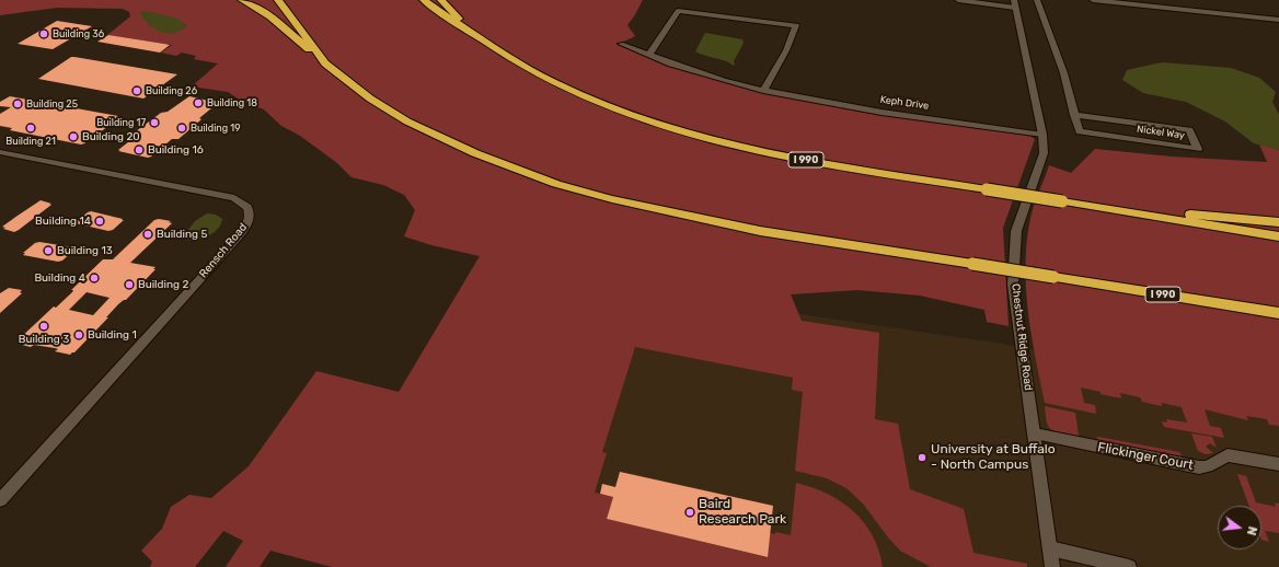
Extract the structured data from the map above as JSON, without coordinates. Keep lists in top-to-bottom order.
{
  "streets": {
    "highway": ["I 990"],
    "street": [
      "Keph Drive",
      "Nickel Way",
      "Rensch Road",
      "Chestnut Ridge Road",
      "Flickinger Court"
    ]
  },
  "crossings": [
    ["Keph Drive", "Chestnut Ridge Road"],
    ["Chestnut Ridge Road", "Flickinger Court"]
  ],
  "places": [
    "Building 36",
    "Building 26",
    "Building 18",
    "Building 25",
    "Building 17",
    "Building 21",
    "Building 19",
    "Building 20",
    "Building 16",
    "Building 14",
    "Building 5",
    "Building 13",
    "Building 4",
    "Building 2",
    "Building 3",
    "Building 1",
    "University at Buffalo - North Campus",
    "Baird Research Park"
  ],
  "north": "right"
}
